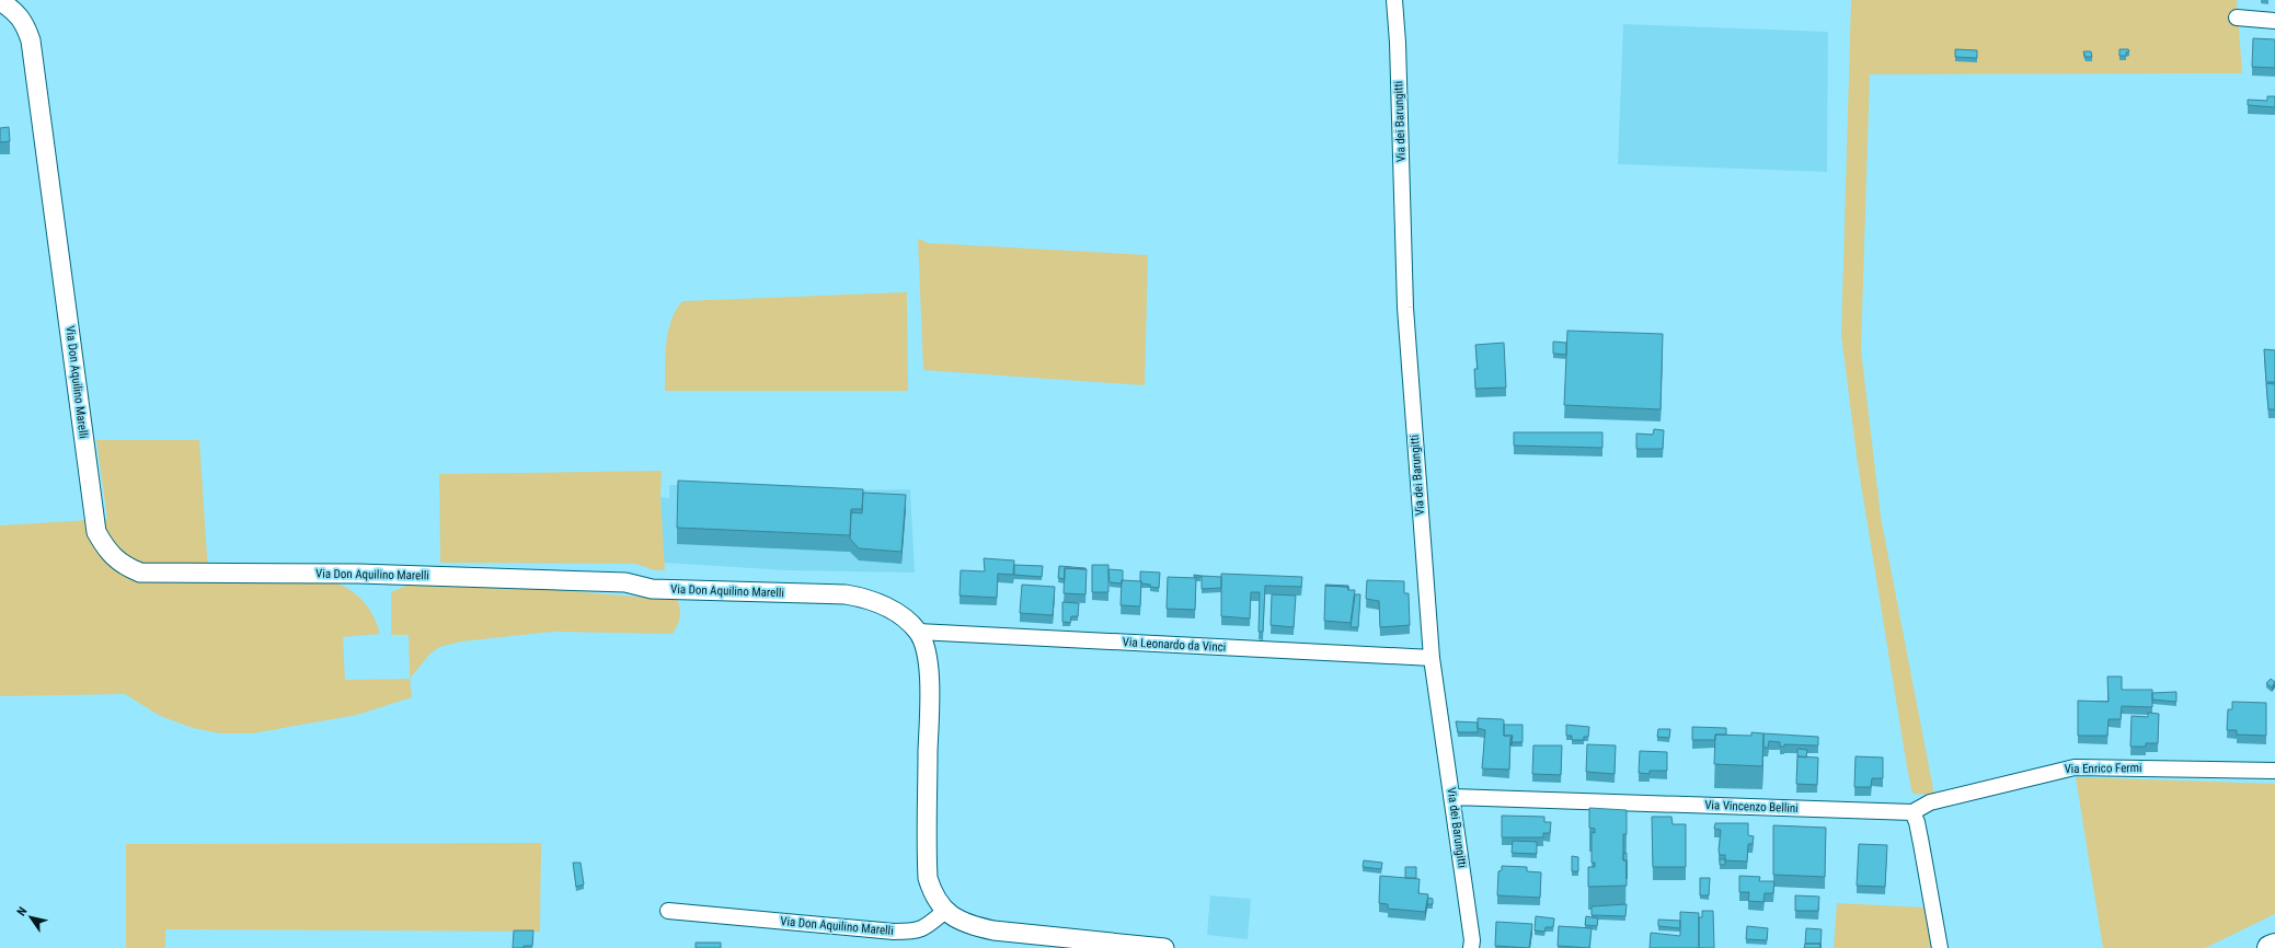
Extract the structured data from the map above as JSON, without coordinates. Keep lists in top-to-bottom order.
{
  "streets": {
    "street": [
      "Via dei Barungitti",
      "Via Don Aquilino Marelli",
      "Via Leonardo da Vinci",
      "Via Enrico Fermi",
      "Via Vincenzo Bellini"
    ]
  },
  "crossings": [
    ["Via dei Barungitti", "Via Leonardo da Vinci"],
    ["Via dei Barungitti", "Via Vincenzo Bellini"],
    ["Via Don Aquilino Marelli", "Via Leonardo da Vinci"],
    ["Via Enrico Fermi", "Via Vincenzo Bellini"]
  ],
  "north": "top left"
}
